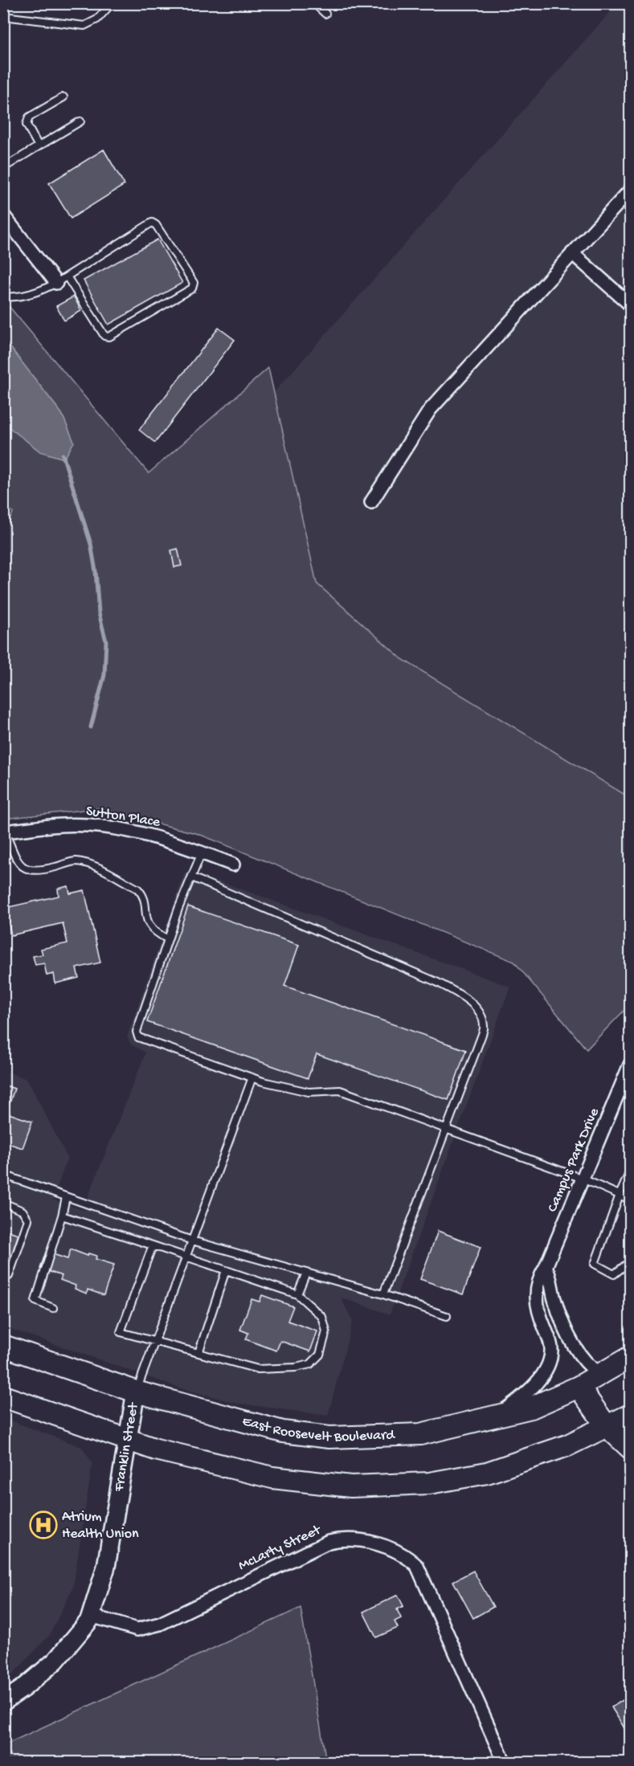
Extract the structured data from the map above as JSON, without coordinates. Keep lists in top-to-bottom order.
{
  "streets": {
    "highway": ["East Roosevelt Boulevard"],
    "main road": ["Franklin Street"],
    "street": ["Sutton Place", "Campus Park Drive", "McLarty Street"]
  },
  "crossings": [
    ["Campus Park Drive", "East Roosevelt Boulevard"],
    ["East Roosevelt Boulevard", "Franklin Street"],
    ["Franklin Street", "McLarty Street"]
  ],
  "places": {
    "hospital": ["Atrium Health Union"]
  }
}
